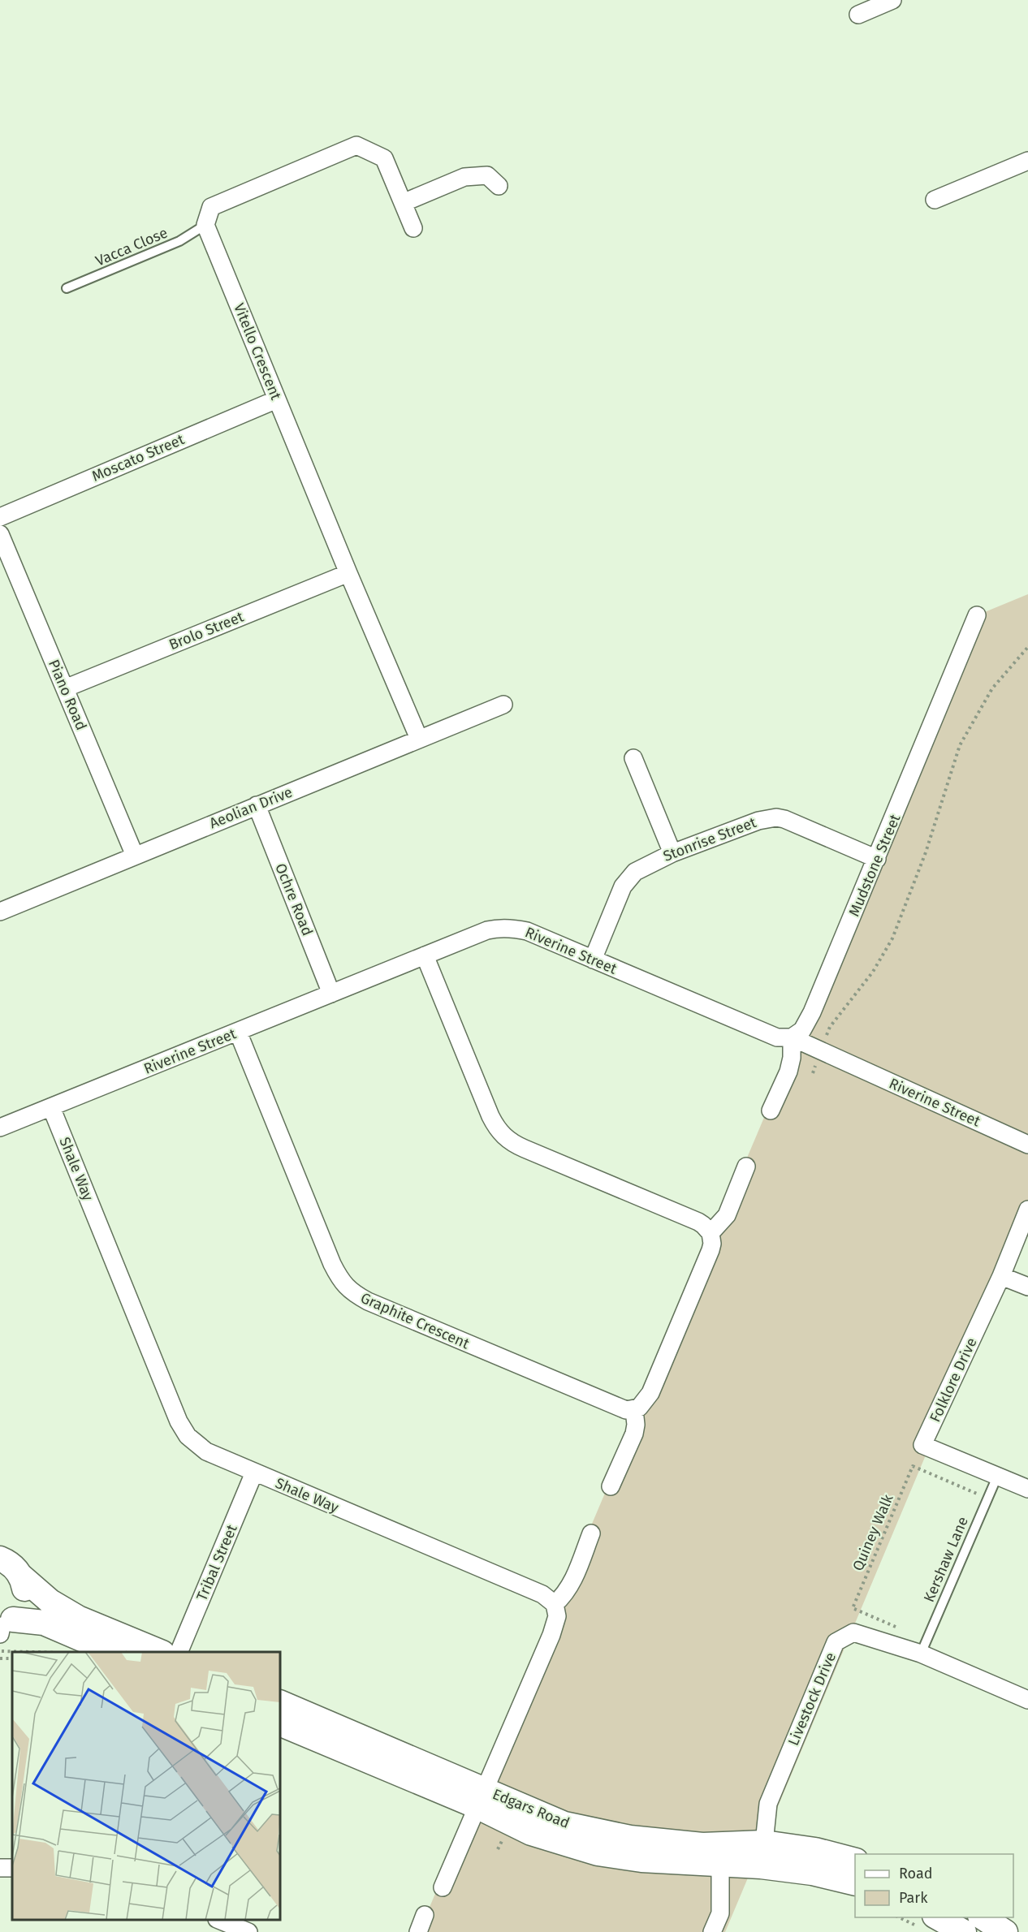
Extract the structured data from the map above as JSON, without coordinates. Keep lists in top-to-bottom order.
{
  "streets": {
    "street": [
      "Vitello Crescent",
      "Moscato Street",
      "Brolo Street",
      "Piano Road",
      "Aeolian Drive",
      "Stonrise Street",
      "Mudstone Street",
      "Ochre Road",
      "Riverine Street",
      "Shale Way",
      "Graphite Crescent",
      "Folklore Drive",
      "Tribal Street",
      "Livestock Drive",
      "Edgars Road"
    ],
    "lane": ["Vacca Close", "Kershaw Lane"],
    "path": ["Quiney Walk"]
  },
  "crossings": [
    ["Vacca Close", "Vitello Crescent"],
    ["Vitello Crescent", "Moscato Street"],
    ["Vitello Crescent", "Brolo Street"],
    ["Vitello Crescent", "Aeolian Drive"],
    ["Brolo Street", "Piano Road"],
    ["Piano Road", "Aeolian Drive"],
    ["Aeolian Drive", "Ochre Road"],
    ["Stonrise Street", "Mudstone Street"],
    ["Stonrise Street", "Riverine Street"],
    ["Mudstone Street", "Riverine Street"],
    ["Ochre Road", "Riverine Street"],
    ["Riverine Street", "Shale Way"],
    ["Riverine Street", "Graphite Crescent"],
    ["Shale Way", "Tribal Street"],
    ["Folklore Drive", "Kershaw Lane"],
    ["Quiney Walk", "Kershaw Lane"],
    ["Quiney Walk", "Livestock Drive"],
    ["Kershaw Lane", "Livestock Drive"],
    ["Livestock Drive", "Edgars Road"]
  ],
  "legend": ["Road", "Park"]
}
